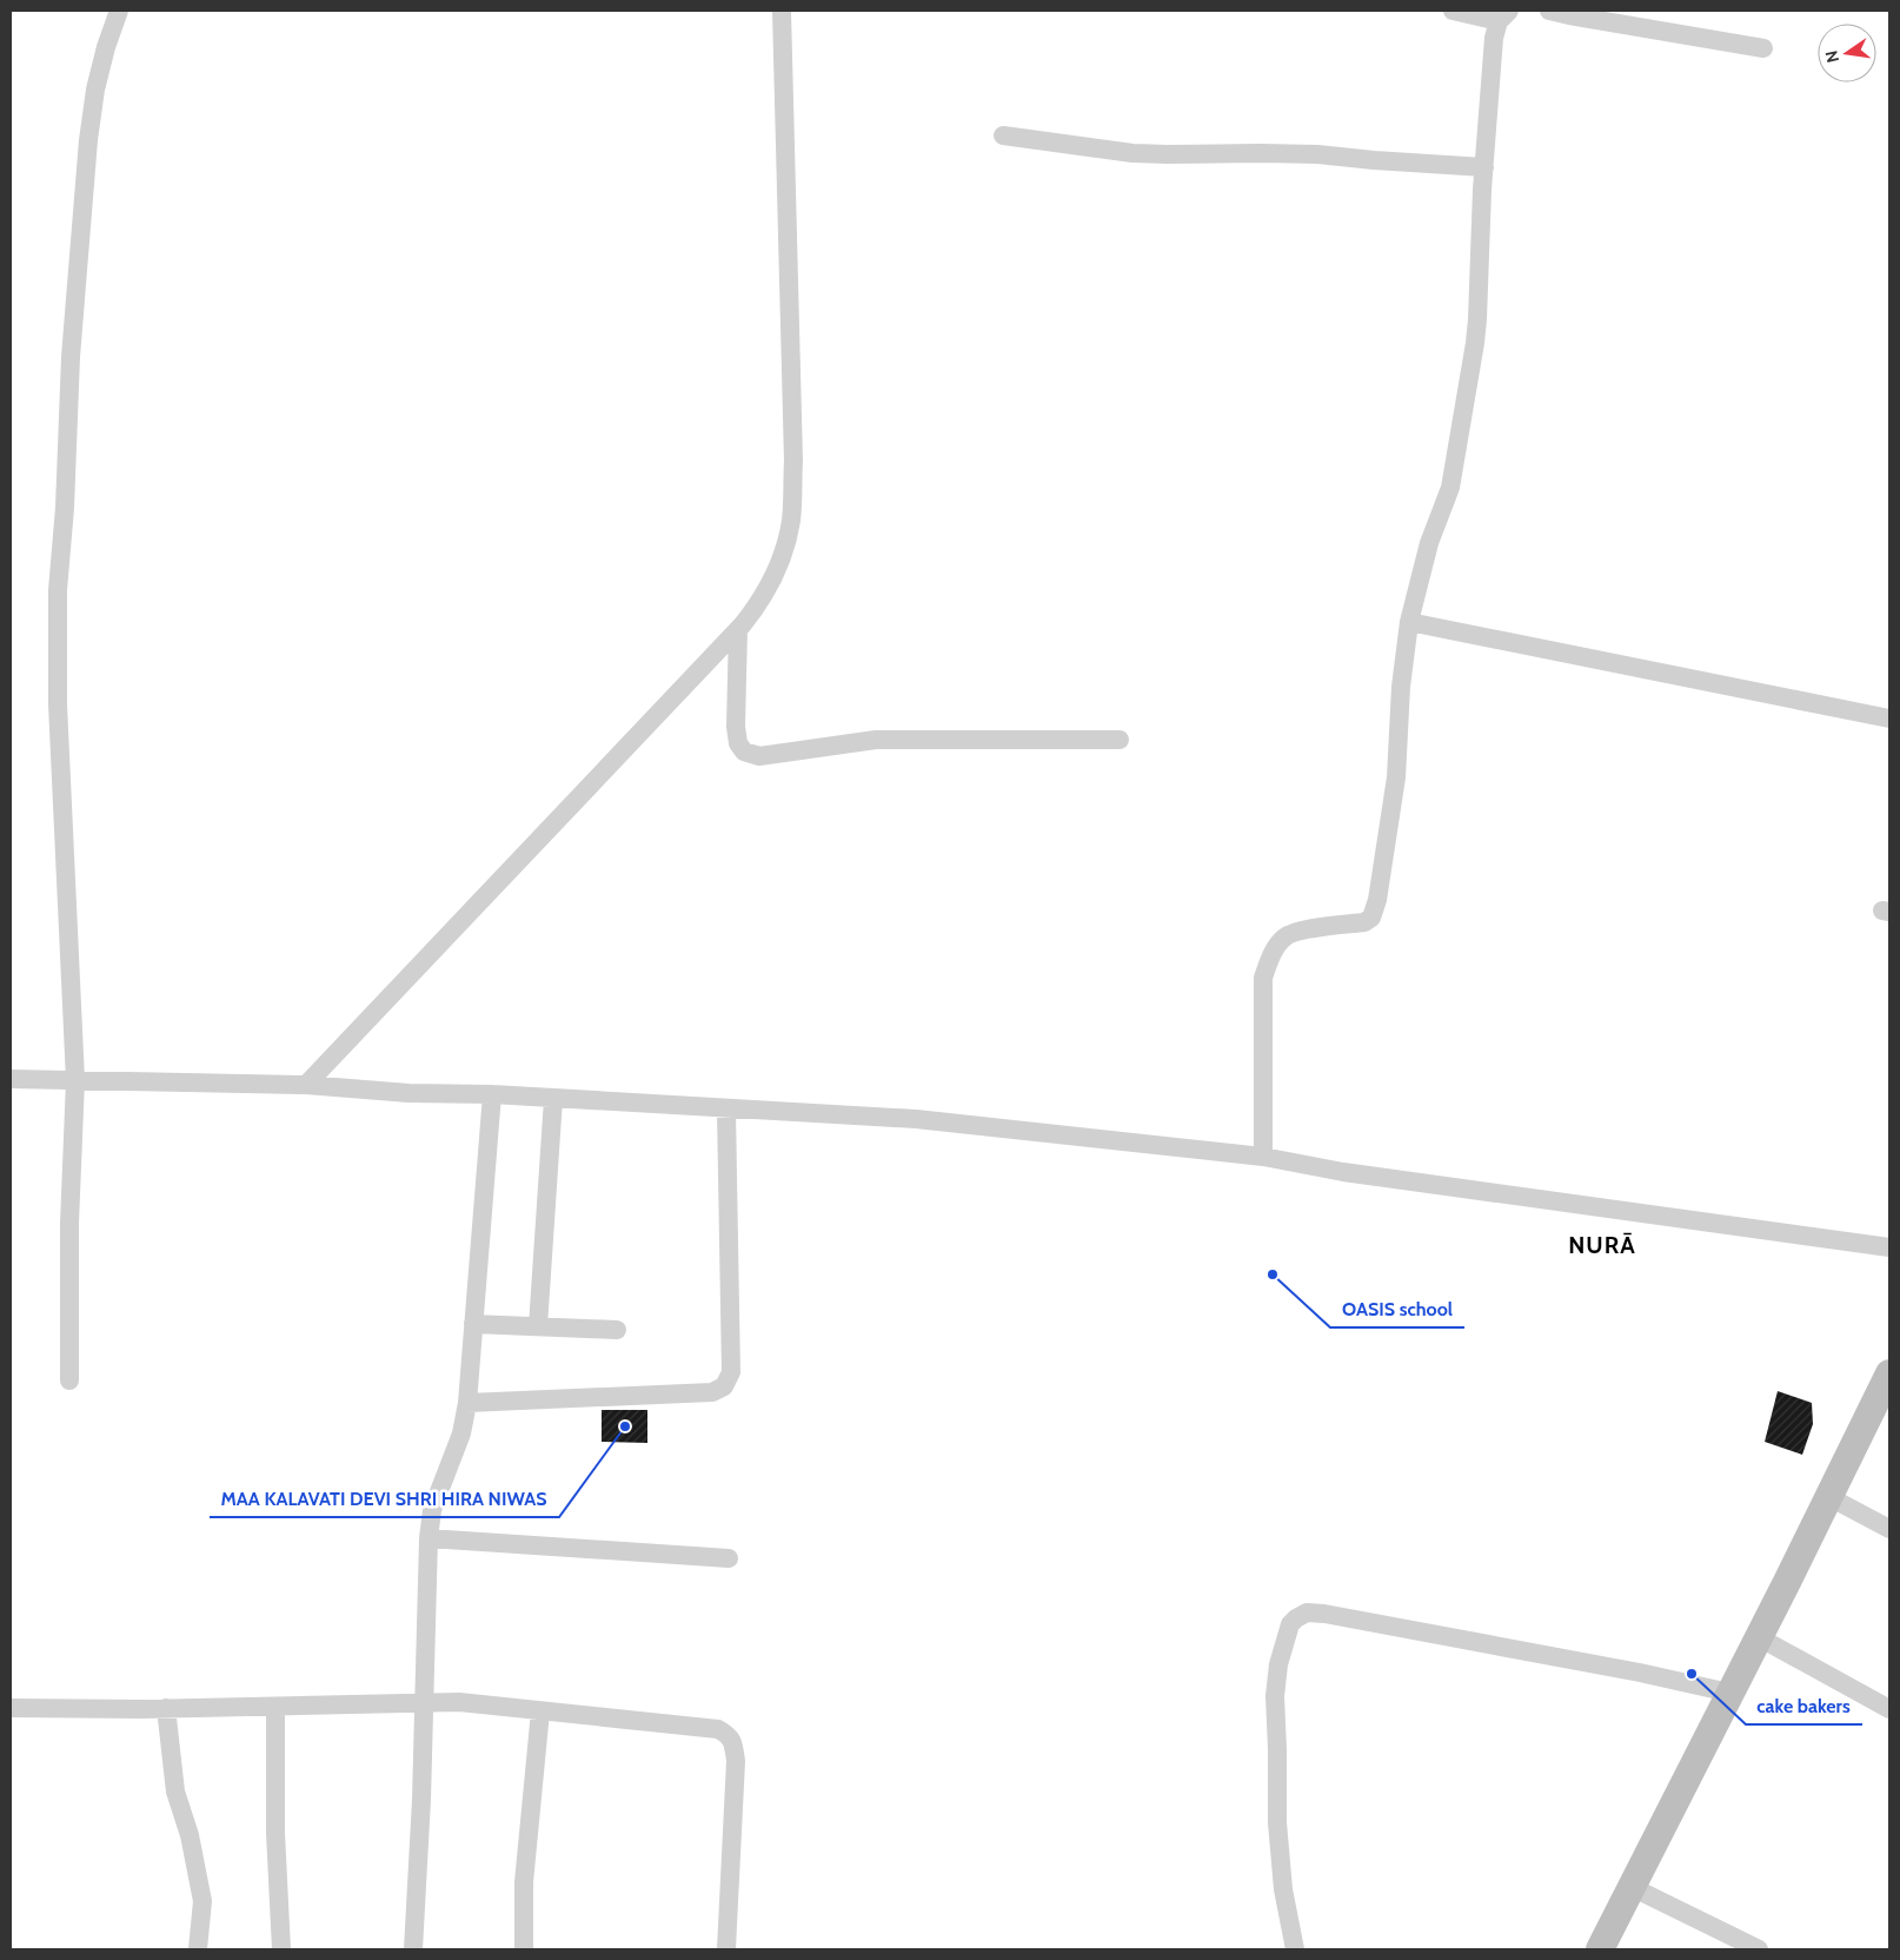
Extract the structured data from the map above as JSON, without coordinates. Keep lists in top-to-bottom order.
{
  "districts": ["NURĀ"],
  "places": ["OASIS school", "MAA KALAVATI DEVI SHRI HIRA NIWAS", "cake bakers"],
  "north": "left"
}
